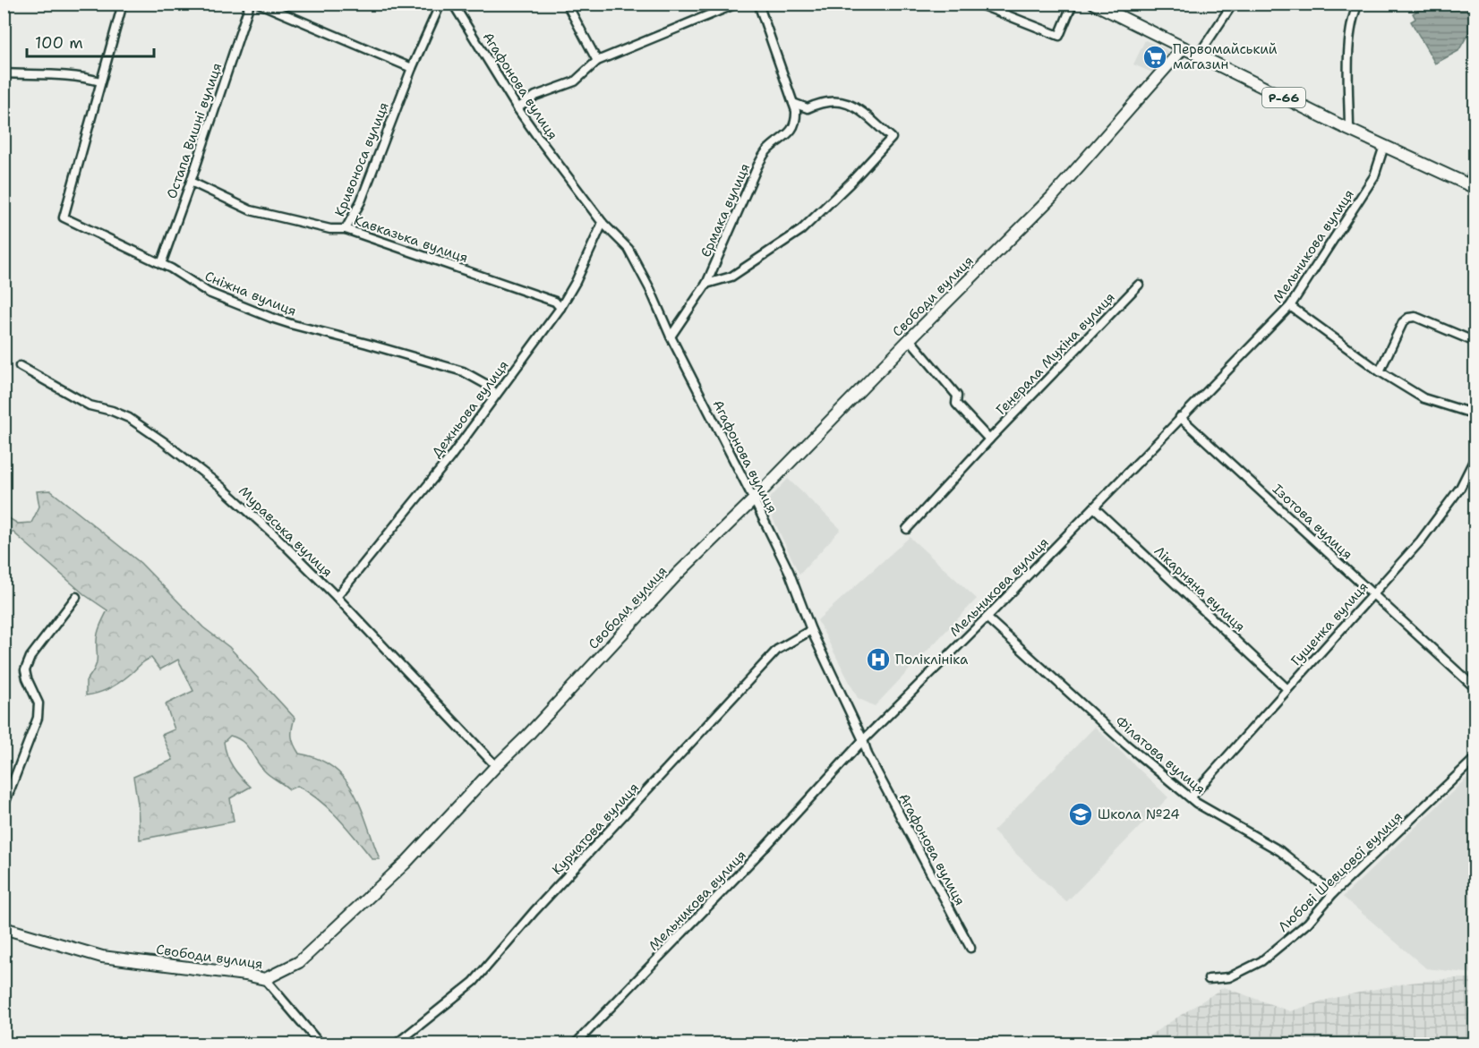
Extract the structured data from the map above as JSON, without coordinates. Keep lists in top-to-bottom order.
{
  "streets": {
    "street": [
      "Агафонова вулиця",
      "Р-66",
      "Остапа Вишні вулиця",
      "Кривоноса вулиця",
      "Єрмака вулиця",
      "Кавказька вулиця",
      "Мельникова вулиця",
      "Сніжна вулиця",
      "Свободи вулиця",
      "Генерала Мухіна вулиця",
      "Дежньова вулиця",
      "Ізотова вулиця",
      "Муравська вулиця",
      "Лікарняна вулиця",
      "Гущенка вулиця",
      "Філатова вулиця",
      "Курчатова вулиця",
      "Любові Шевцової вулиця"
    ]
  },
  "crossings": [
    ["Агафонова вулиця", "Єрмака вулиця"],
    ["Агафонова вулиця", "Мельникова вулиця"],
    ["Агафонова вулиця", "Свободи вулиця"],
    ["Агафонова вулиця", "Дежньова вулиця"],
    ["Агафонова вулиця", "Курчатова вулиця"],
    ["Р-66", "Мельникова вулиця"],
    ["Р-66", "Свободи вулиця"],
    ["Остапа Вишні вулиця", "Кавказька вулиця"],
    ["Остапа Вишні вулиця", "Сніжна вулиця"],
    ["Кривоноса вулиця", "Кавказька вулиця"],
    ["Кавказька вулиця", "Дежньова вулиця"],
    ["Мельникова вулиця", "Ізотова вулиця"],
    ["Мельникова вулиця", "Лікарняна вулиця"],
    ["Мельникова вулиця", "Філатова вулиця"],
    ["Сніжна вулиця", "Дежньова вулиця"],
    ["Свободи вулиця", "Муравська вулиця"],
    ["Дежньова вулиця", "Муравська вулиця"],
    ["Ізотова вулиця", "Гущенка вулиця"],
    ["Лікарняна вулиця", "Гущенка вулиця"],
    ["Гущенка вулиця", "Філатова вулиця"],
    ["Філатова вулиця", "Любові Шевцової вулиця"]
  ],
  "places": {
    "supermarket": ["Первомайський магазин"],
    "hospital": ["Поліклініка"],
    "school or university": ["Школа №24"]
  },
  "scale_bar": "100 m"
}
